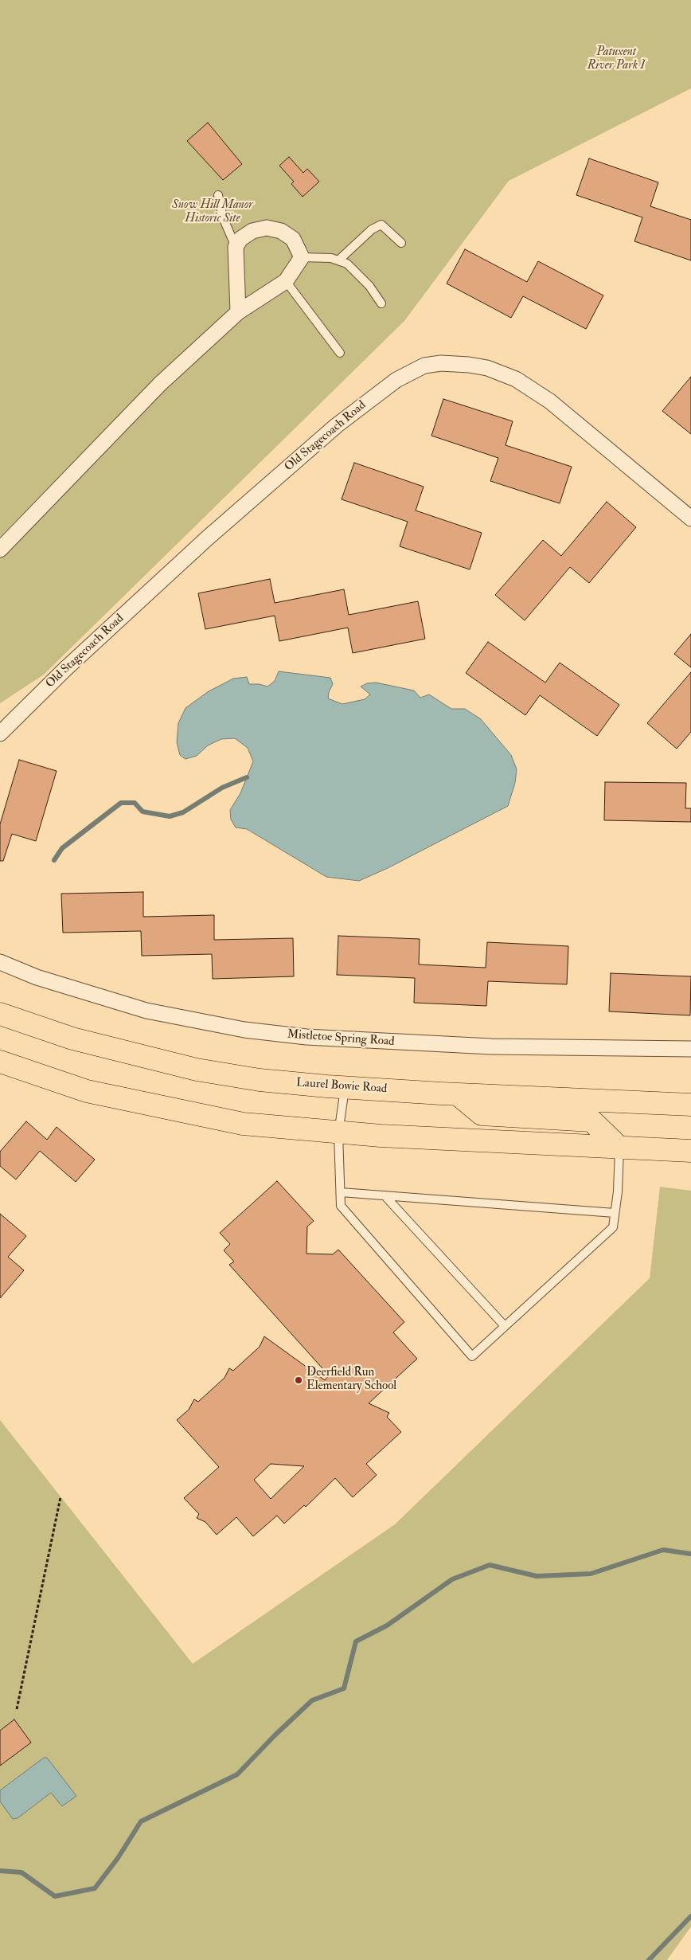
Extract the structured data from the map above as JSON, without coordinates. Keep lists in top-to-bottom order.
{
  "streets": {
    "main road": ["Laurel Bowie Road"],
    "street": ["Old Stagecoach Road", "Mistletoe Spring Road"]
  },
  "parks": ["Patuxent River Park I", "Snow Hill Manor Historic Site"],
  "places": ["Deerfield Run Elementary School"]
}
